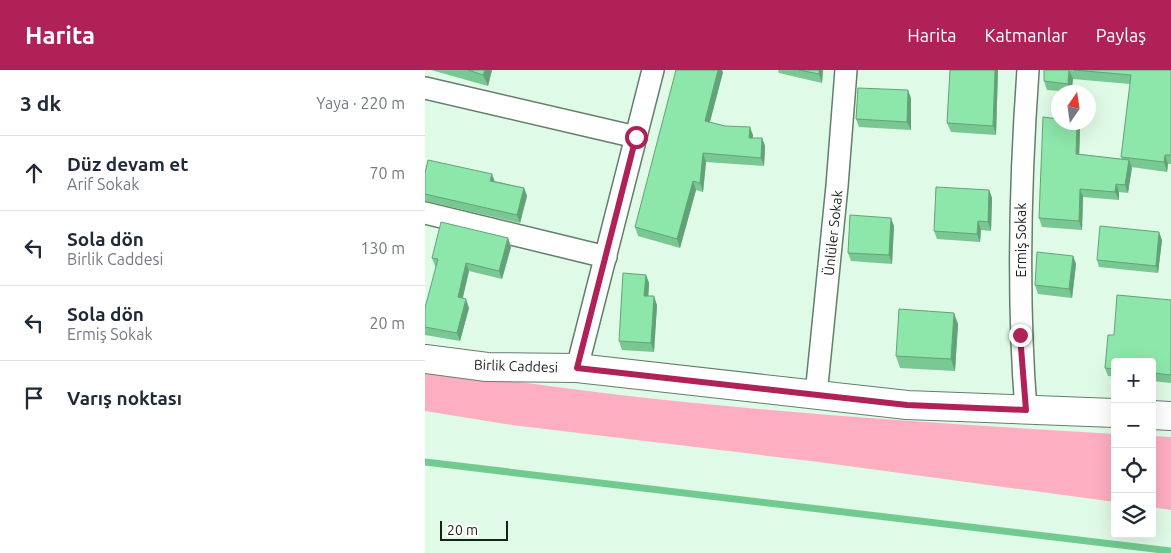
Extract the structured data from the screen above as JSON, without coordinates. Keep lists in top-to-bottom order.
{
  "streets": {
    "street": ["Ünlüler Sokak", "Ermiş Sokak", "Birlik Caddesi"]
  },
  "crossings": [
    ["Ünlüler Sokak", "Birlik Caddesi"],
    ["Ermiş Sokak", "Birlik Caddesi"]
  ],
  "scale_bar": "20 m",
  "north": "top",
  "page": {
    "header": "Harita",
    "nav": ["Harita", "Katmanlar", "Paylaş"],
    "heading": ["3 dk", "Yaya · 220 m"],
    "list": [
      ["Düz devam et", "Arif Sokak", "70 m"],
      ["Sola dön", "Birlik Caddesi", "130 m"],
      ["Sola dön", "Ermiş Sokak", "20 m"],
      "Varış noktası"
    ],
    "map_buttons": ["+", "−"],
    "scale": "20 m"
  }
}
